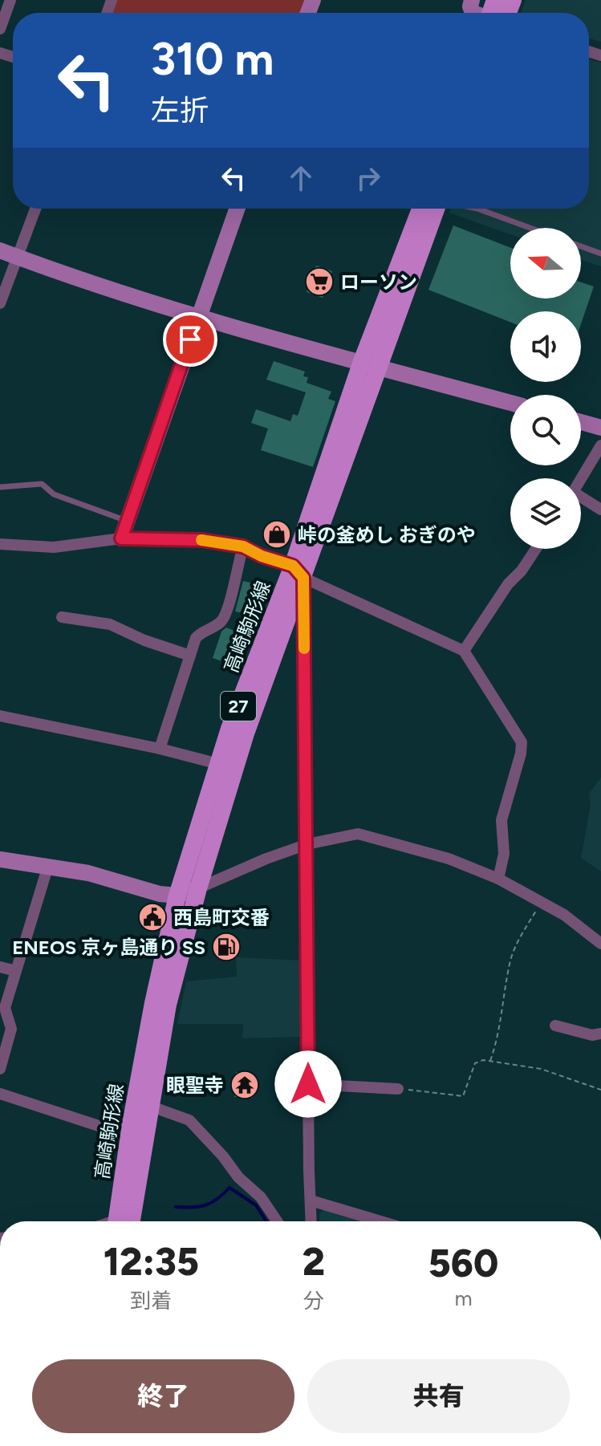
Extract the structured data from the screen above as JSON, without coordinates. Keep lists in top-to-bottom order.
{
  "streets": {
    "main road": ["高崎駒形線", "27"]
  },
  "places": {
    "supermarket": ["ローソン"],
    "shop": ["峠の釜めし おぎのや"],
    "public building": ["西島町交番"],
    "fuel station": ["ENEOS 京ヶ島通り SS"],
    "temple": ["眼聖寺"]
  },
  "north": "left",
  "page": {
    "turn": ["310 m", "左折"],
    "eta": [
      "12:35",
      "到着",
      "2",
      "分",
      "560",
      "m"
    ],
    "buttons": ["終了", "共有"]
  }
}
